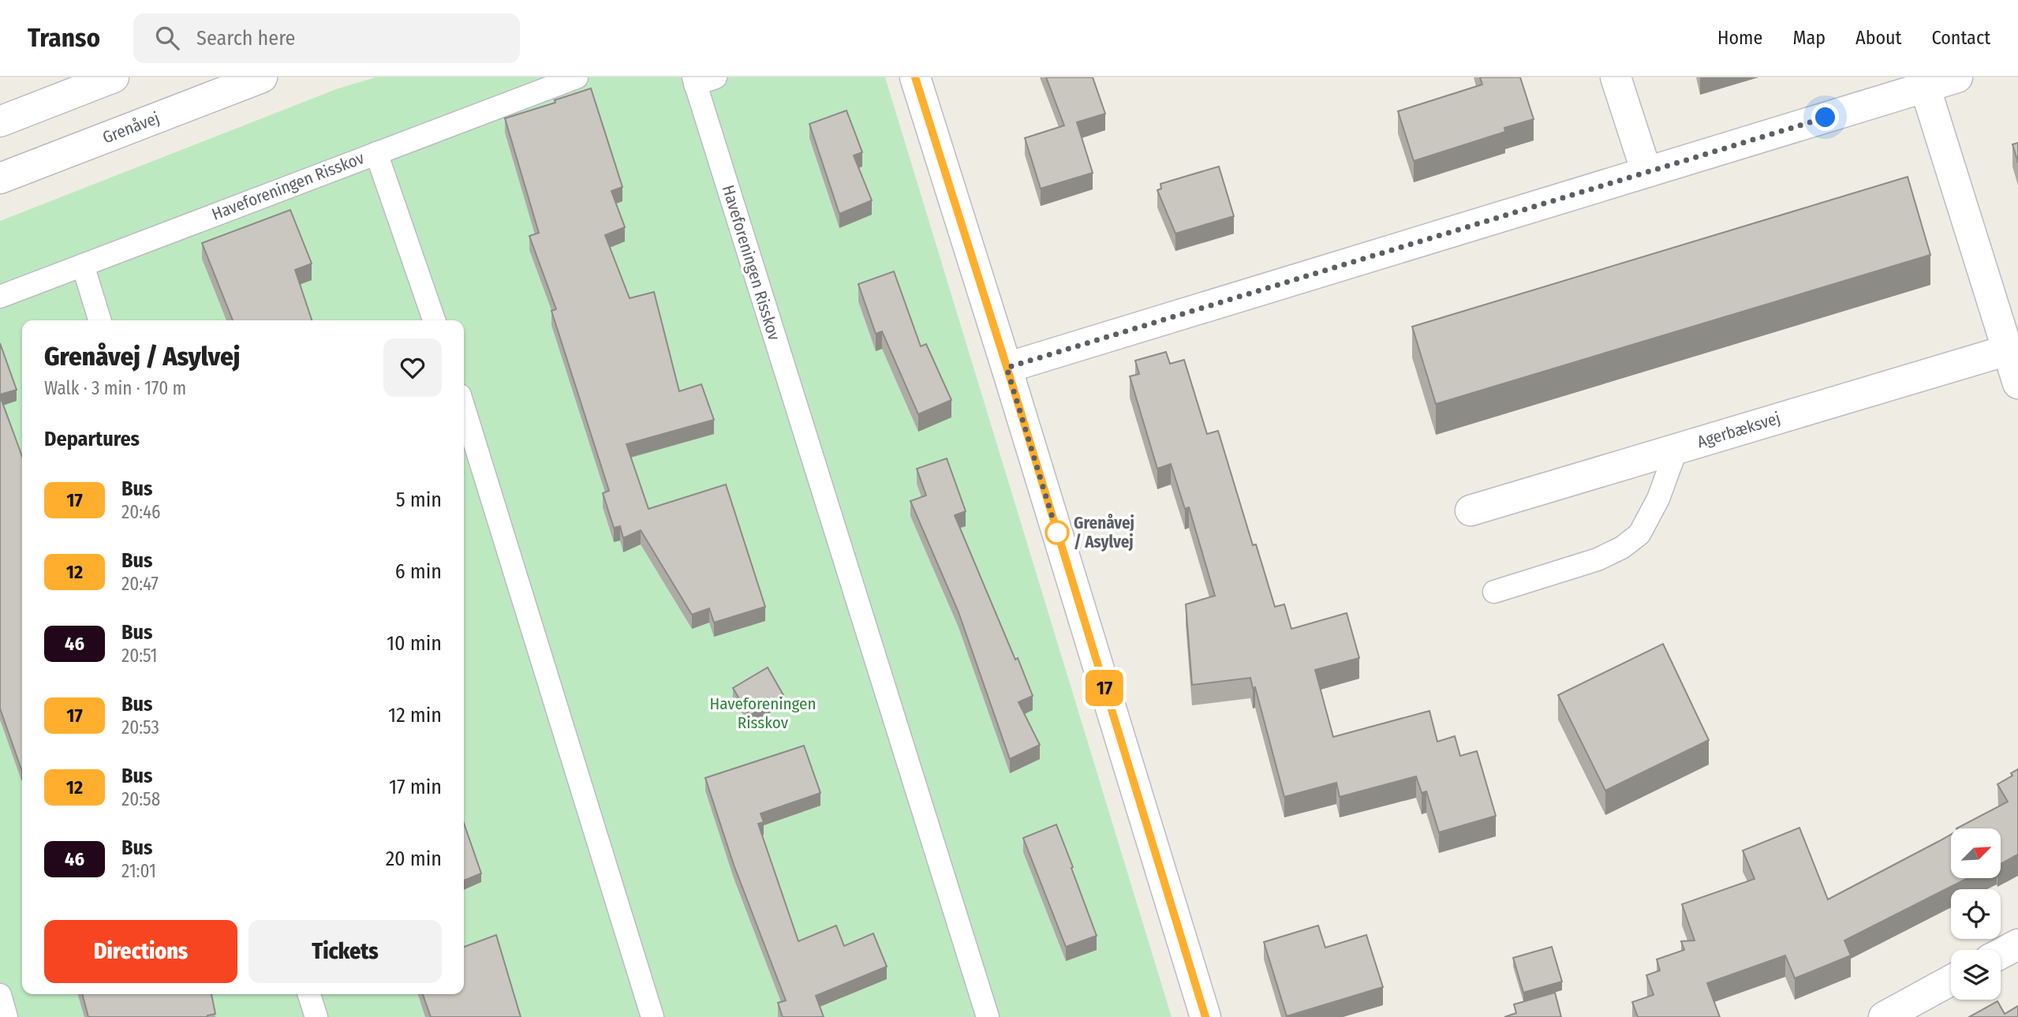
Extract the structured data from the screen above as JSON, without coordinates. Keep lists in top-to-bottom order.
{
  "streets": {
    "street": ["Grenåvej", "Agerbæksvej"],
    "lane": ["Haveforeningen Risskov"]
  },
  "parks": ["Haveforeningen Risskov"],
  "places": ["Grenåvej / Asylvej"],
  "lines": ["bus line 17"],
  "north": "top right",
  "page": {
    "header": "Transo",
    "search": "Search here",
    "nav": [
      "Home",
      "Map",
      "About",
      "Contact"
    ],
    "on_map": "17",
    "heading": [
      ["Grenåvej / Asylvej", "Walk · 3 min · 170 m"],
      "Departures"
    ],
    "list": [
      {
        "mark": "17",
        "name": "Bus",
        "note": "20:46",
        "value": "5 min"
      },
      {
        "mark": "12",
        "name": "Bus",
        "note": "20:47",
        "value": "6 min"
      },
      {
        "mark": "46",
        "name": "Bus",
        "note": "20:51",
        "value": "10 min"
      },
      {
        "mark": "17",
        "name": "Bus",
        "note": "20:53",
        "value": "12 min"
      },
      {
        "mark": "12",
        "name": "Bus",
        "note": "20:58",
        "value": "17 min"
      },
      {
        "mark": "46",
        "name": "Bus",
        "note": "21:01",
        "value": "20 min"
      }
    ],
    "buttons": ["Directions", "Tickets"]
  }
}
